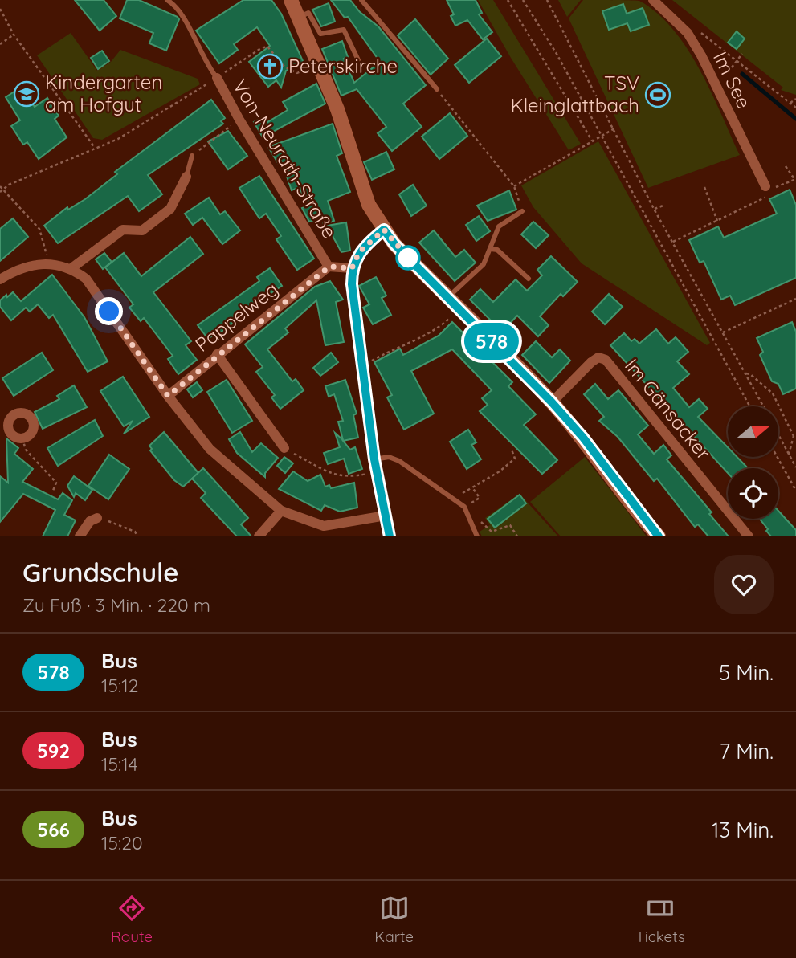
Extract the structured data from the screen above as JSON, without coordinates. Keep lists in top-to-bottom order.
{
  "streets": {
    "street": [
      "Im See",
      "Von-Neurath-Straße",
      "Pappelweg",
      "Im Gänsacker"
    ]
  },
  "crossings": [
    ["Von-Neurath-Straße", "Pappelweg"]
  ],
  "places": {
    "church": ["Peterskirche"],
    "school or university": ["Kindergarten am Hofgut"],
    "sports": ["TSV Kleinglattbach"]
  },
  "lines": ["bus line 578"],
  "north": "right",
  "page": {
    "on_map": "578",
    "heading": ["Grundschule", "Zu Fuß · 3 Min. · 220 m"],
    "list": [
      {
        "mark": "578",
        "name": "Bus",
        "note": "15:12",
        "value": "5 Min."
      },
      {
        "mark": "592",
        "name": "Bus",
        "note": "15:14",
        "value": "7 Min."
      },
      {
        "mark": "566",
        "name": "Bus",
        "note": "15:20",
        "value": "13 Min."
      }
    ],
    "tabs": ["Route", "Karte", "Tickets"]
  }
}
